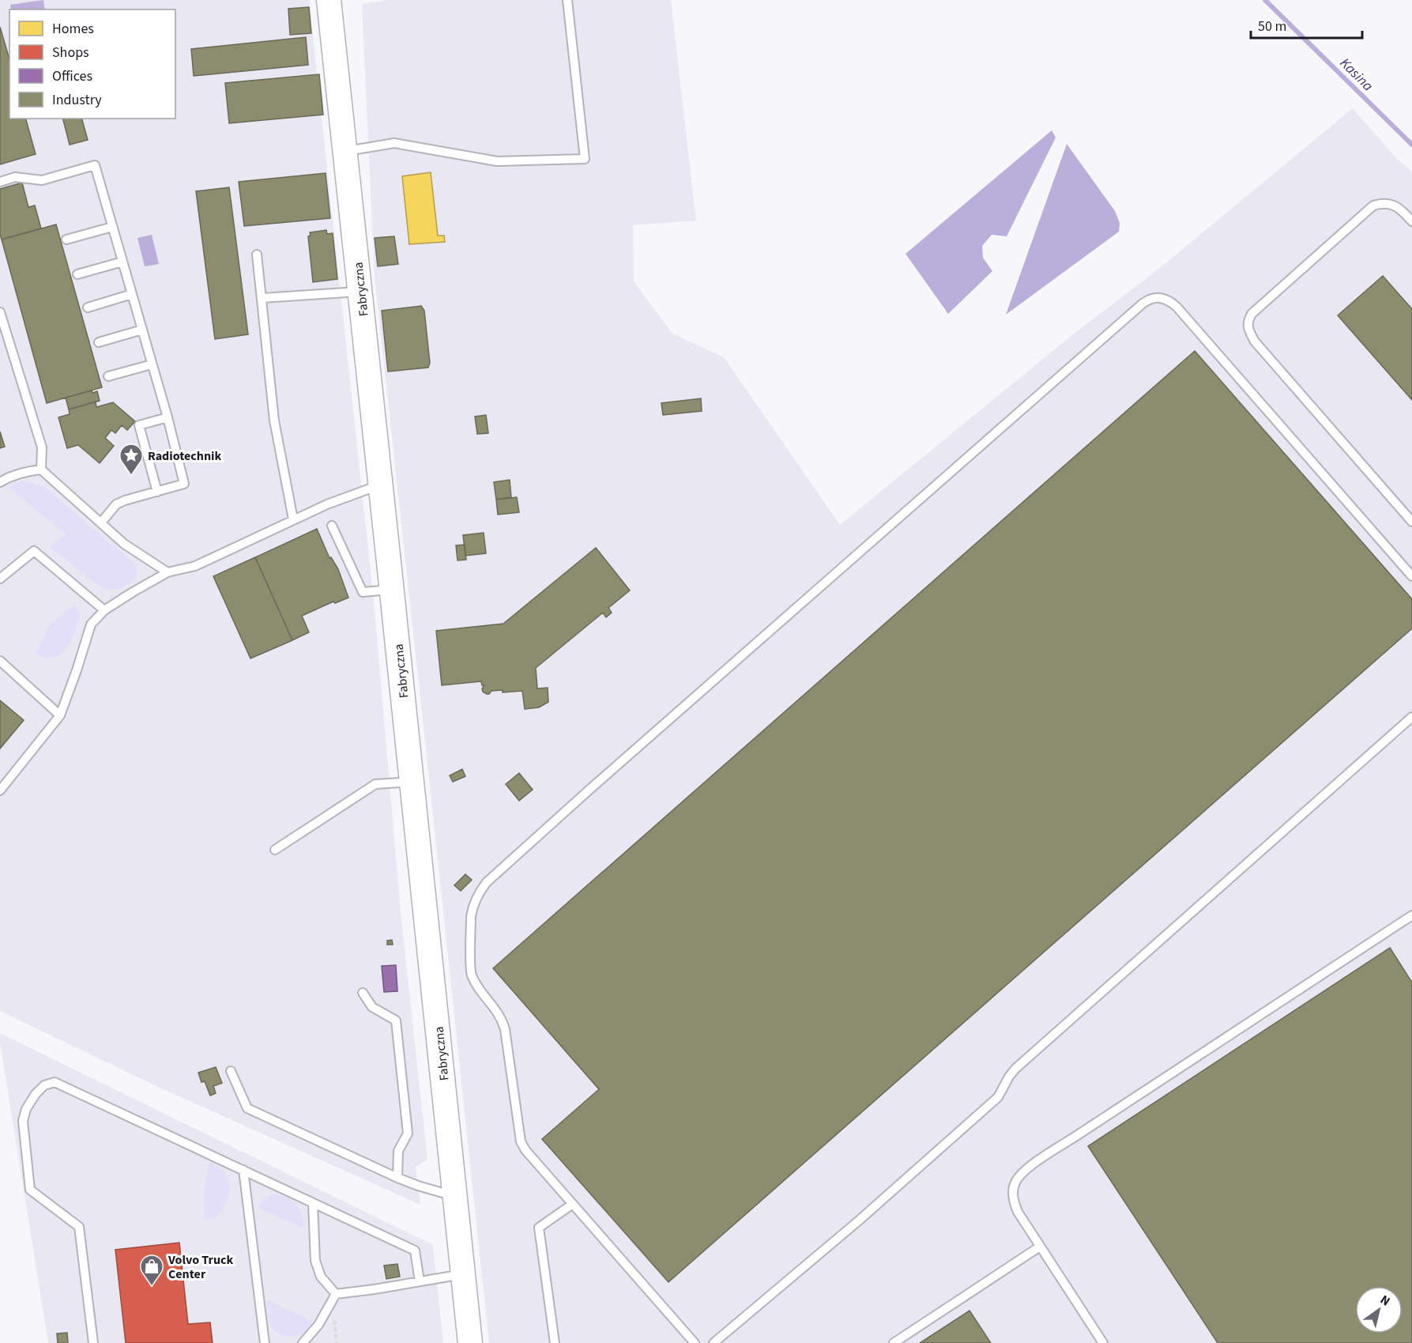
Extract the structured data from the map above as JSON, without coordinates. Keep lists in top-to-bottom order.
{
  "streets": {
    "main road": ["Fabryczna"]
  },
  "water": ["Kasina"],
  "places": {
    "place": ["Radiotechnik"],
    "shop": ["Volvo Truck Center"]
  },
  "legend": [
    "Homes",
    "Shops",
    "Offices",
    "Industry"
  ],
  "scale_bar": "50 m",
  "north": "top right"
}
